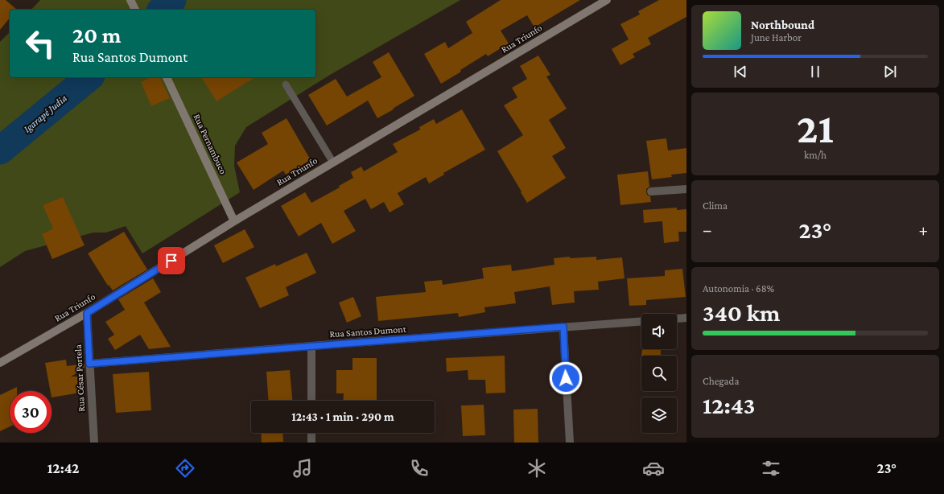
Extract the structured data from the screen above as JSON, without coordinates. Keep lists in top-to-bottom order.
{
  "streets": {
    "street": [
      "Rua Triunfo",
      "Rua Pernambuco",
      "Rua Santos Dumont",
      "Rua César Portela"
    ]
  },
  "crossings": [
    ["Rua Triunfo", "Rua Pernambuco"],
    ["Rua Triunfo", "Rua César Portela"],
    ["Rua Santos Dumont", "Rua César Portela"]
  ],
  "water": ["Igarapé Judia"],
  "page": {
    "turn": ["20 m", "Rua Santos Dumont"],
    "song": ["Northbound", "June Harbor"],
    "tile": [
      ["21", "km/h"],
      "Clima",
      ["Autonomia · 68%", "340 km"],
      ["Chegada", "12:43"]
    ],
    "heat": ["−", "23°", "+"],
    "limit": "30",
    "trip": "12:43 · 1 min · 290 m",
    "tabs": ["12:42", "23°"]
  }
}
